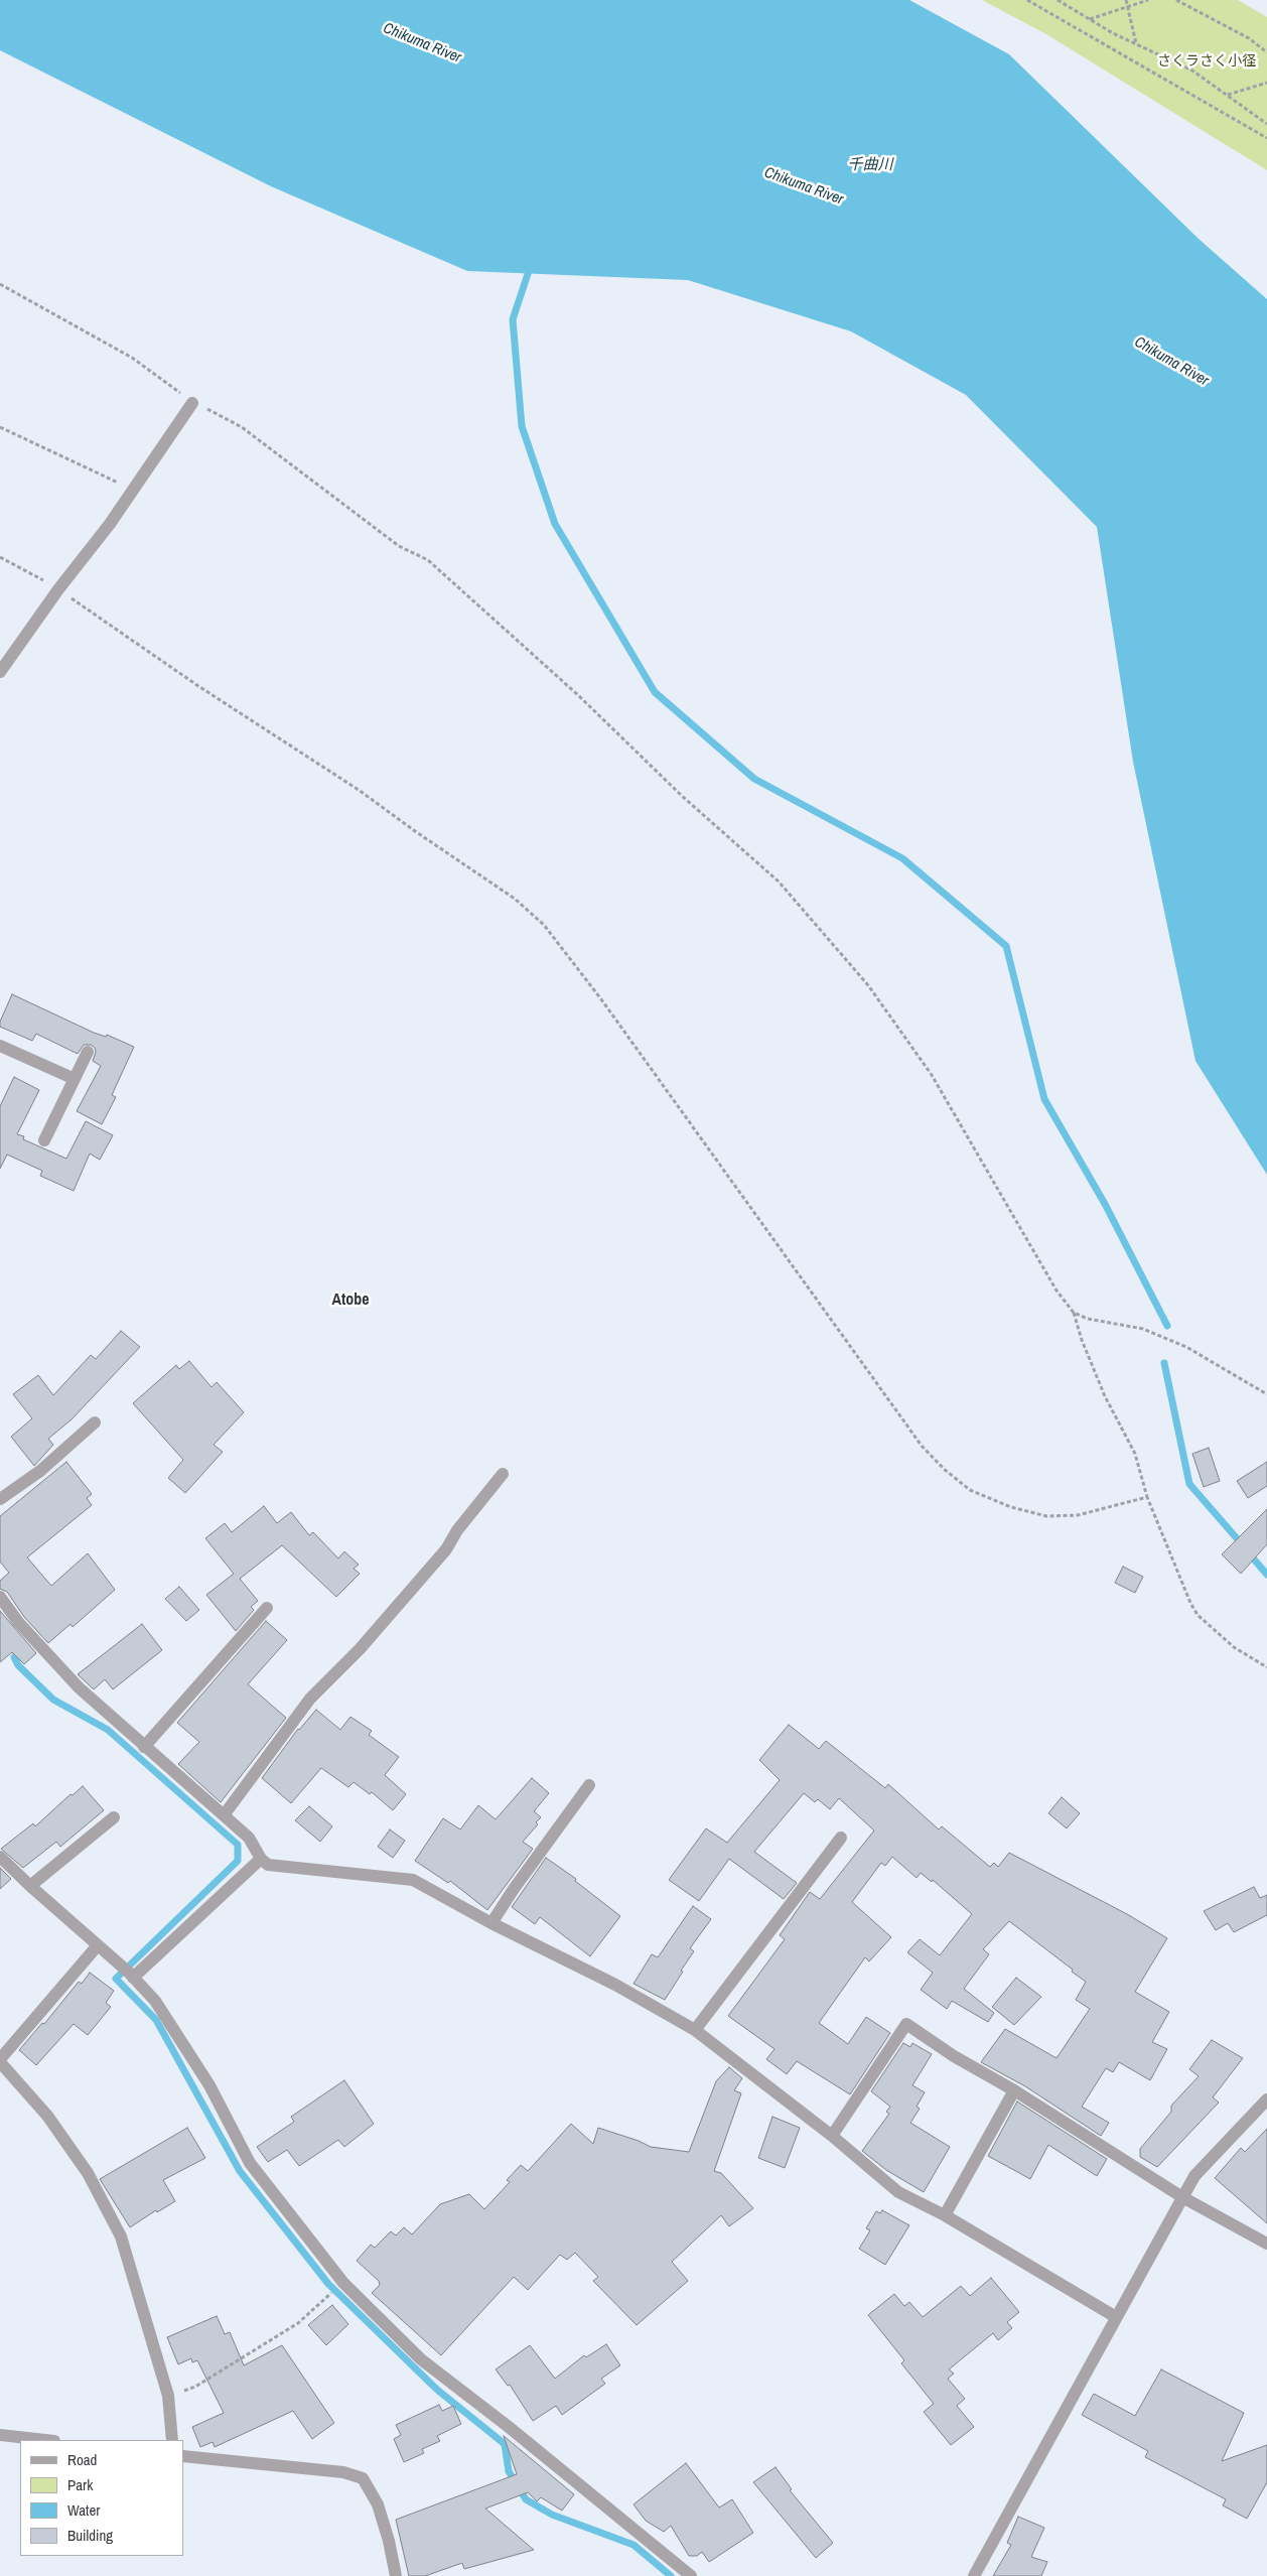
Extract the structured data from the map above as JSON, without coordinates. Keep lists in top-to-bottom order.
{
  "districts": ["Atobe"],
  "water": ["Chikuma River", "千曲川"],
  "parks": ["さくラさく小径"],
  "legend": [
    "Road",
    "Park",
    "Water",
    "Building"
  ]
}
